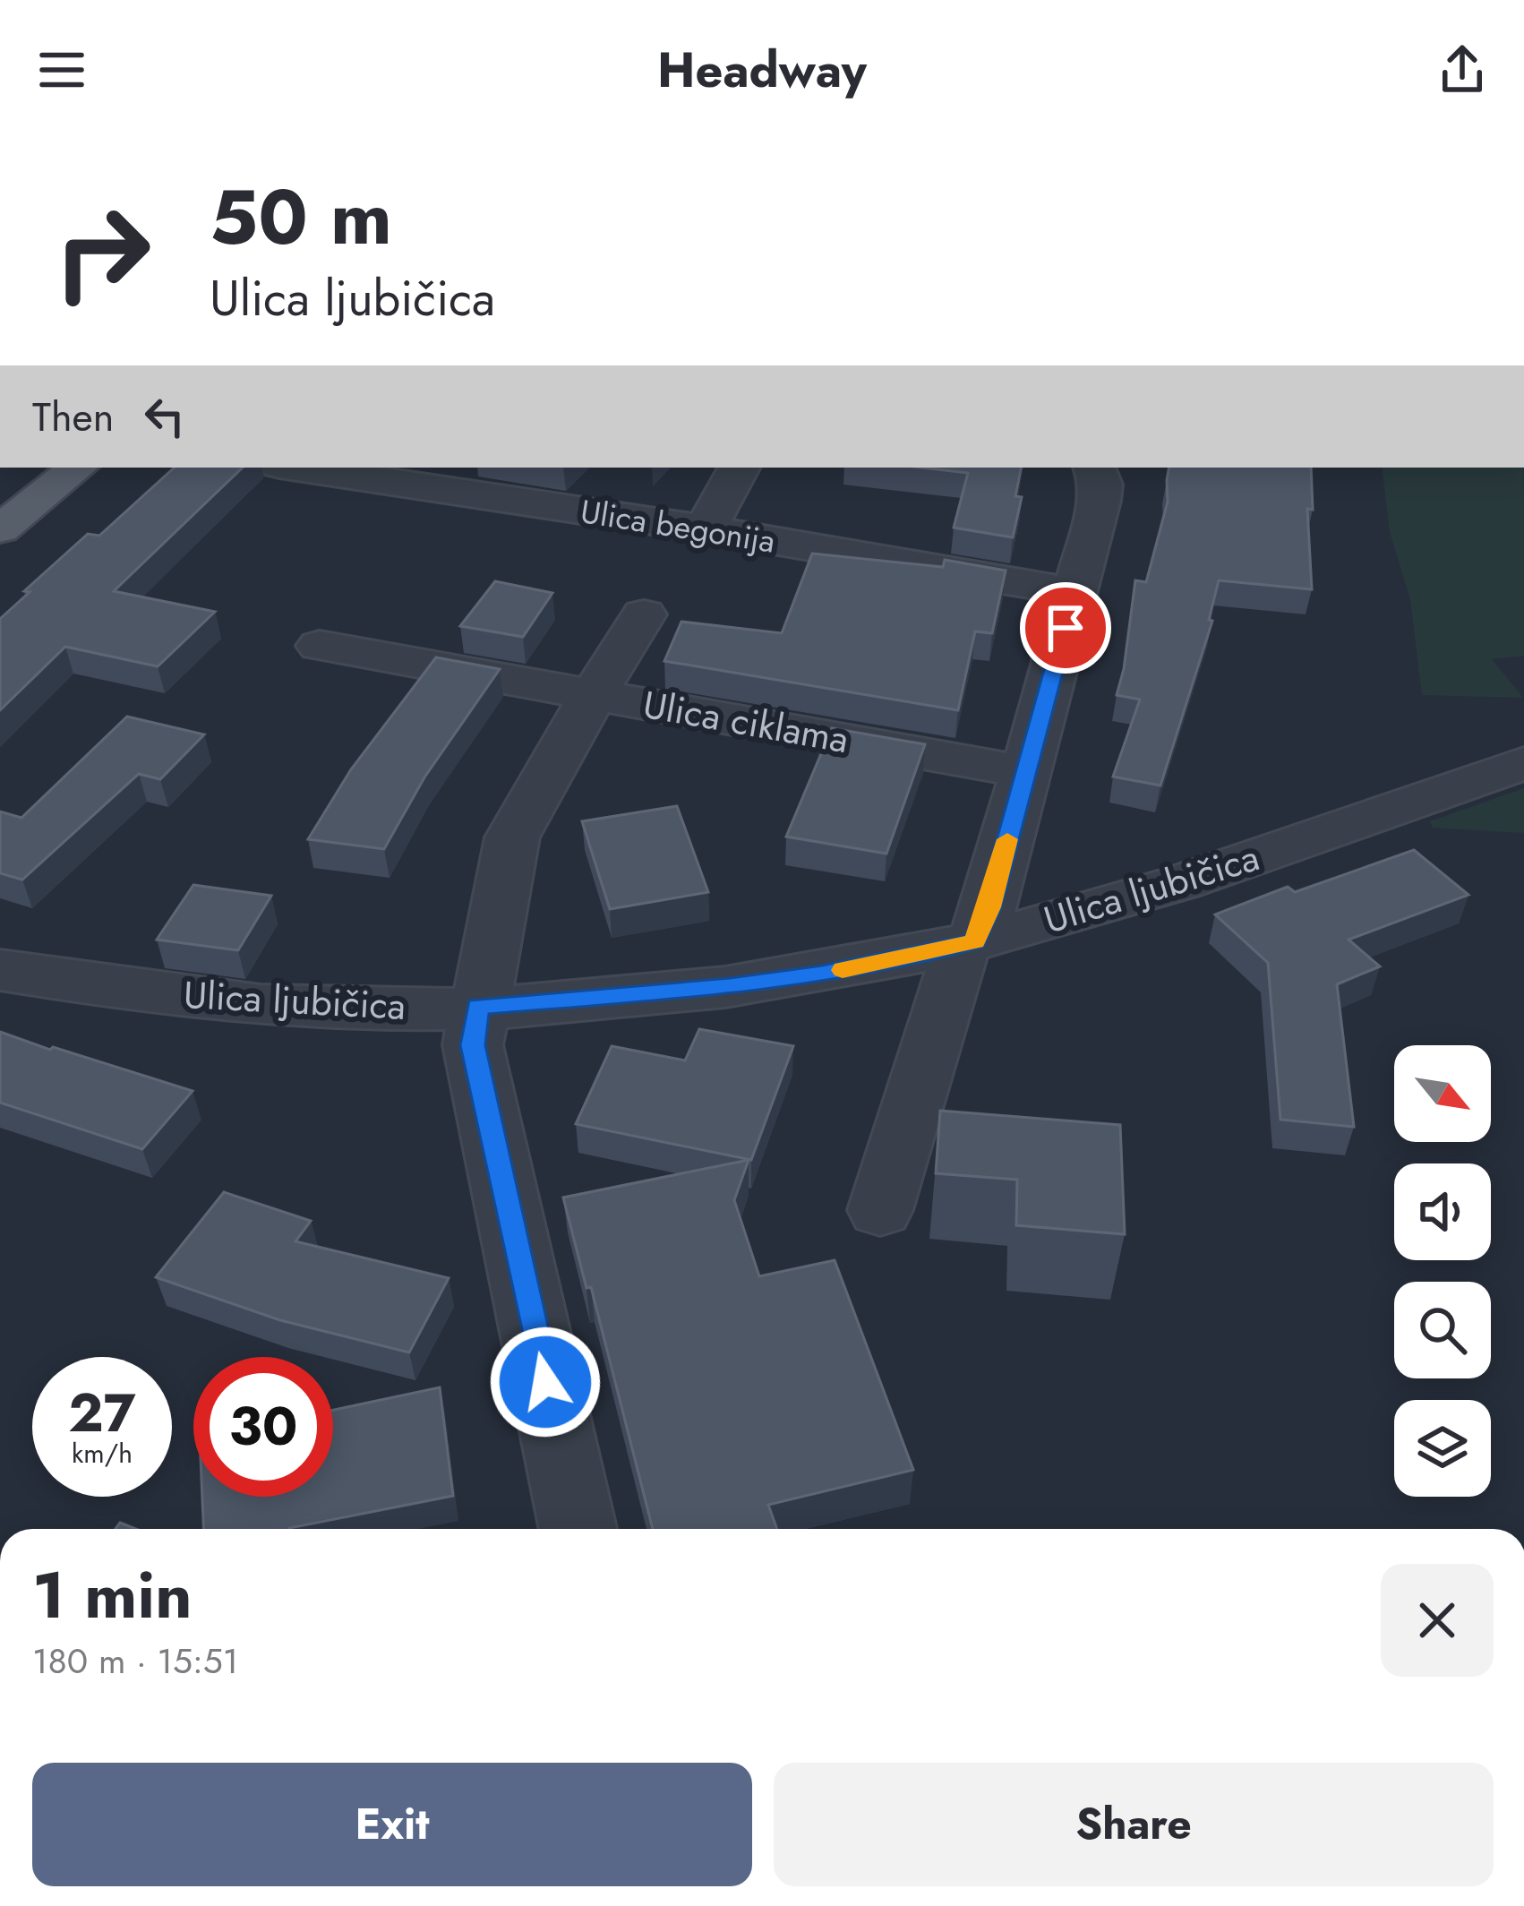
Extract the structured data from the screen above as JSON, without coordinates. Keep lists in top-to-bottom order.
{
  "streets": {
    "street": ["Ulica begonija", "Ulica ciklama", "Ulica ljubičica"]
  },
  "crossings": [
    ["Ulica ciklama", "Ulica ljubičica"]
  ],
  "north": "bottom right",
  "page": {
    "header": "Headway",
    "turn": ["50 m", "Ulica ljubičica"],
    "then": "Then",
    "speed": "27 km/h",
    "limit": "30",
    "heading": ["1 min", "180 m · 15:51"],
    "buttons": ["Exit", "Share"]
  }
}
